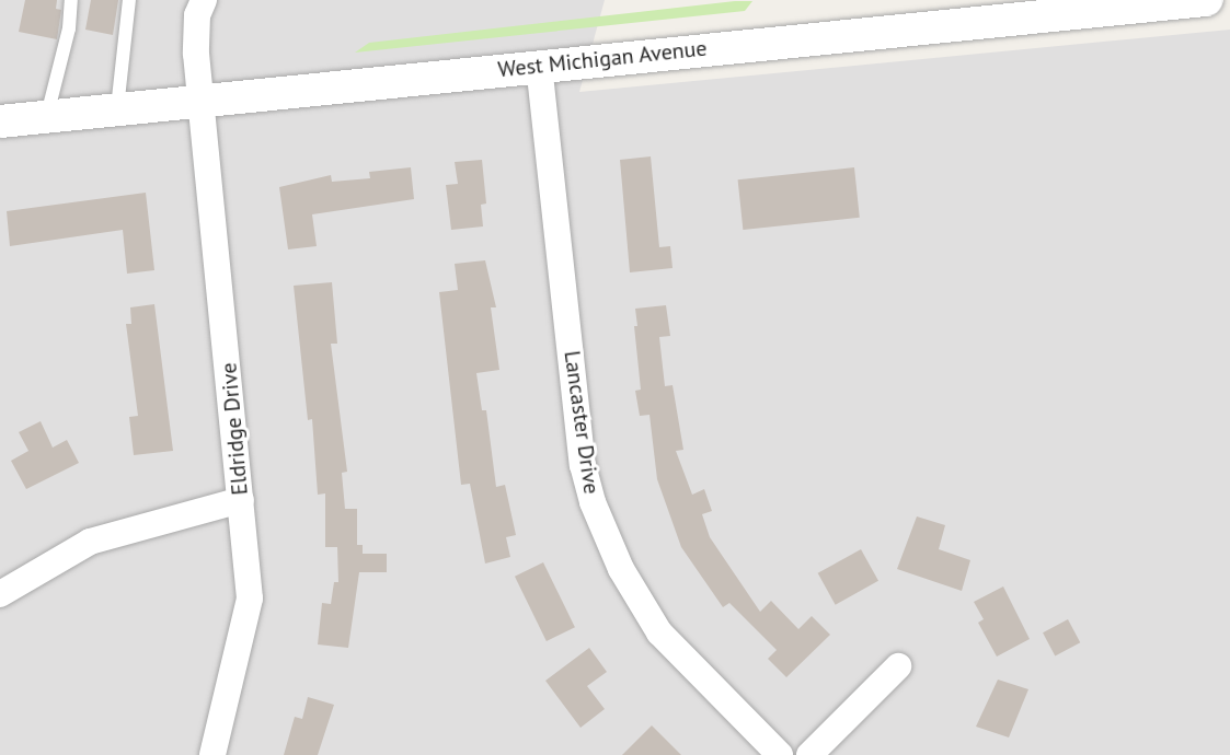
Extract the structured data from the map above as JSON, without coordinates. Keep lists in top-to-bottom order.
{
  "streets": {
    "street": ["West Michigan Avenue", "Lancaster Drive", "Eldridge Drive"]
  },
  "crossings": [
    ["West Michigan Avenue", "Lancaster Drive"],
    ["West Michigan Avenue", "Eldridge Drive"]
  ]
}
